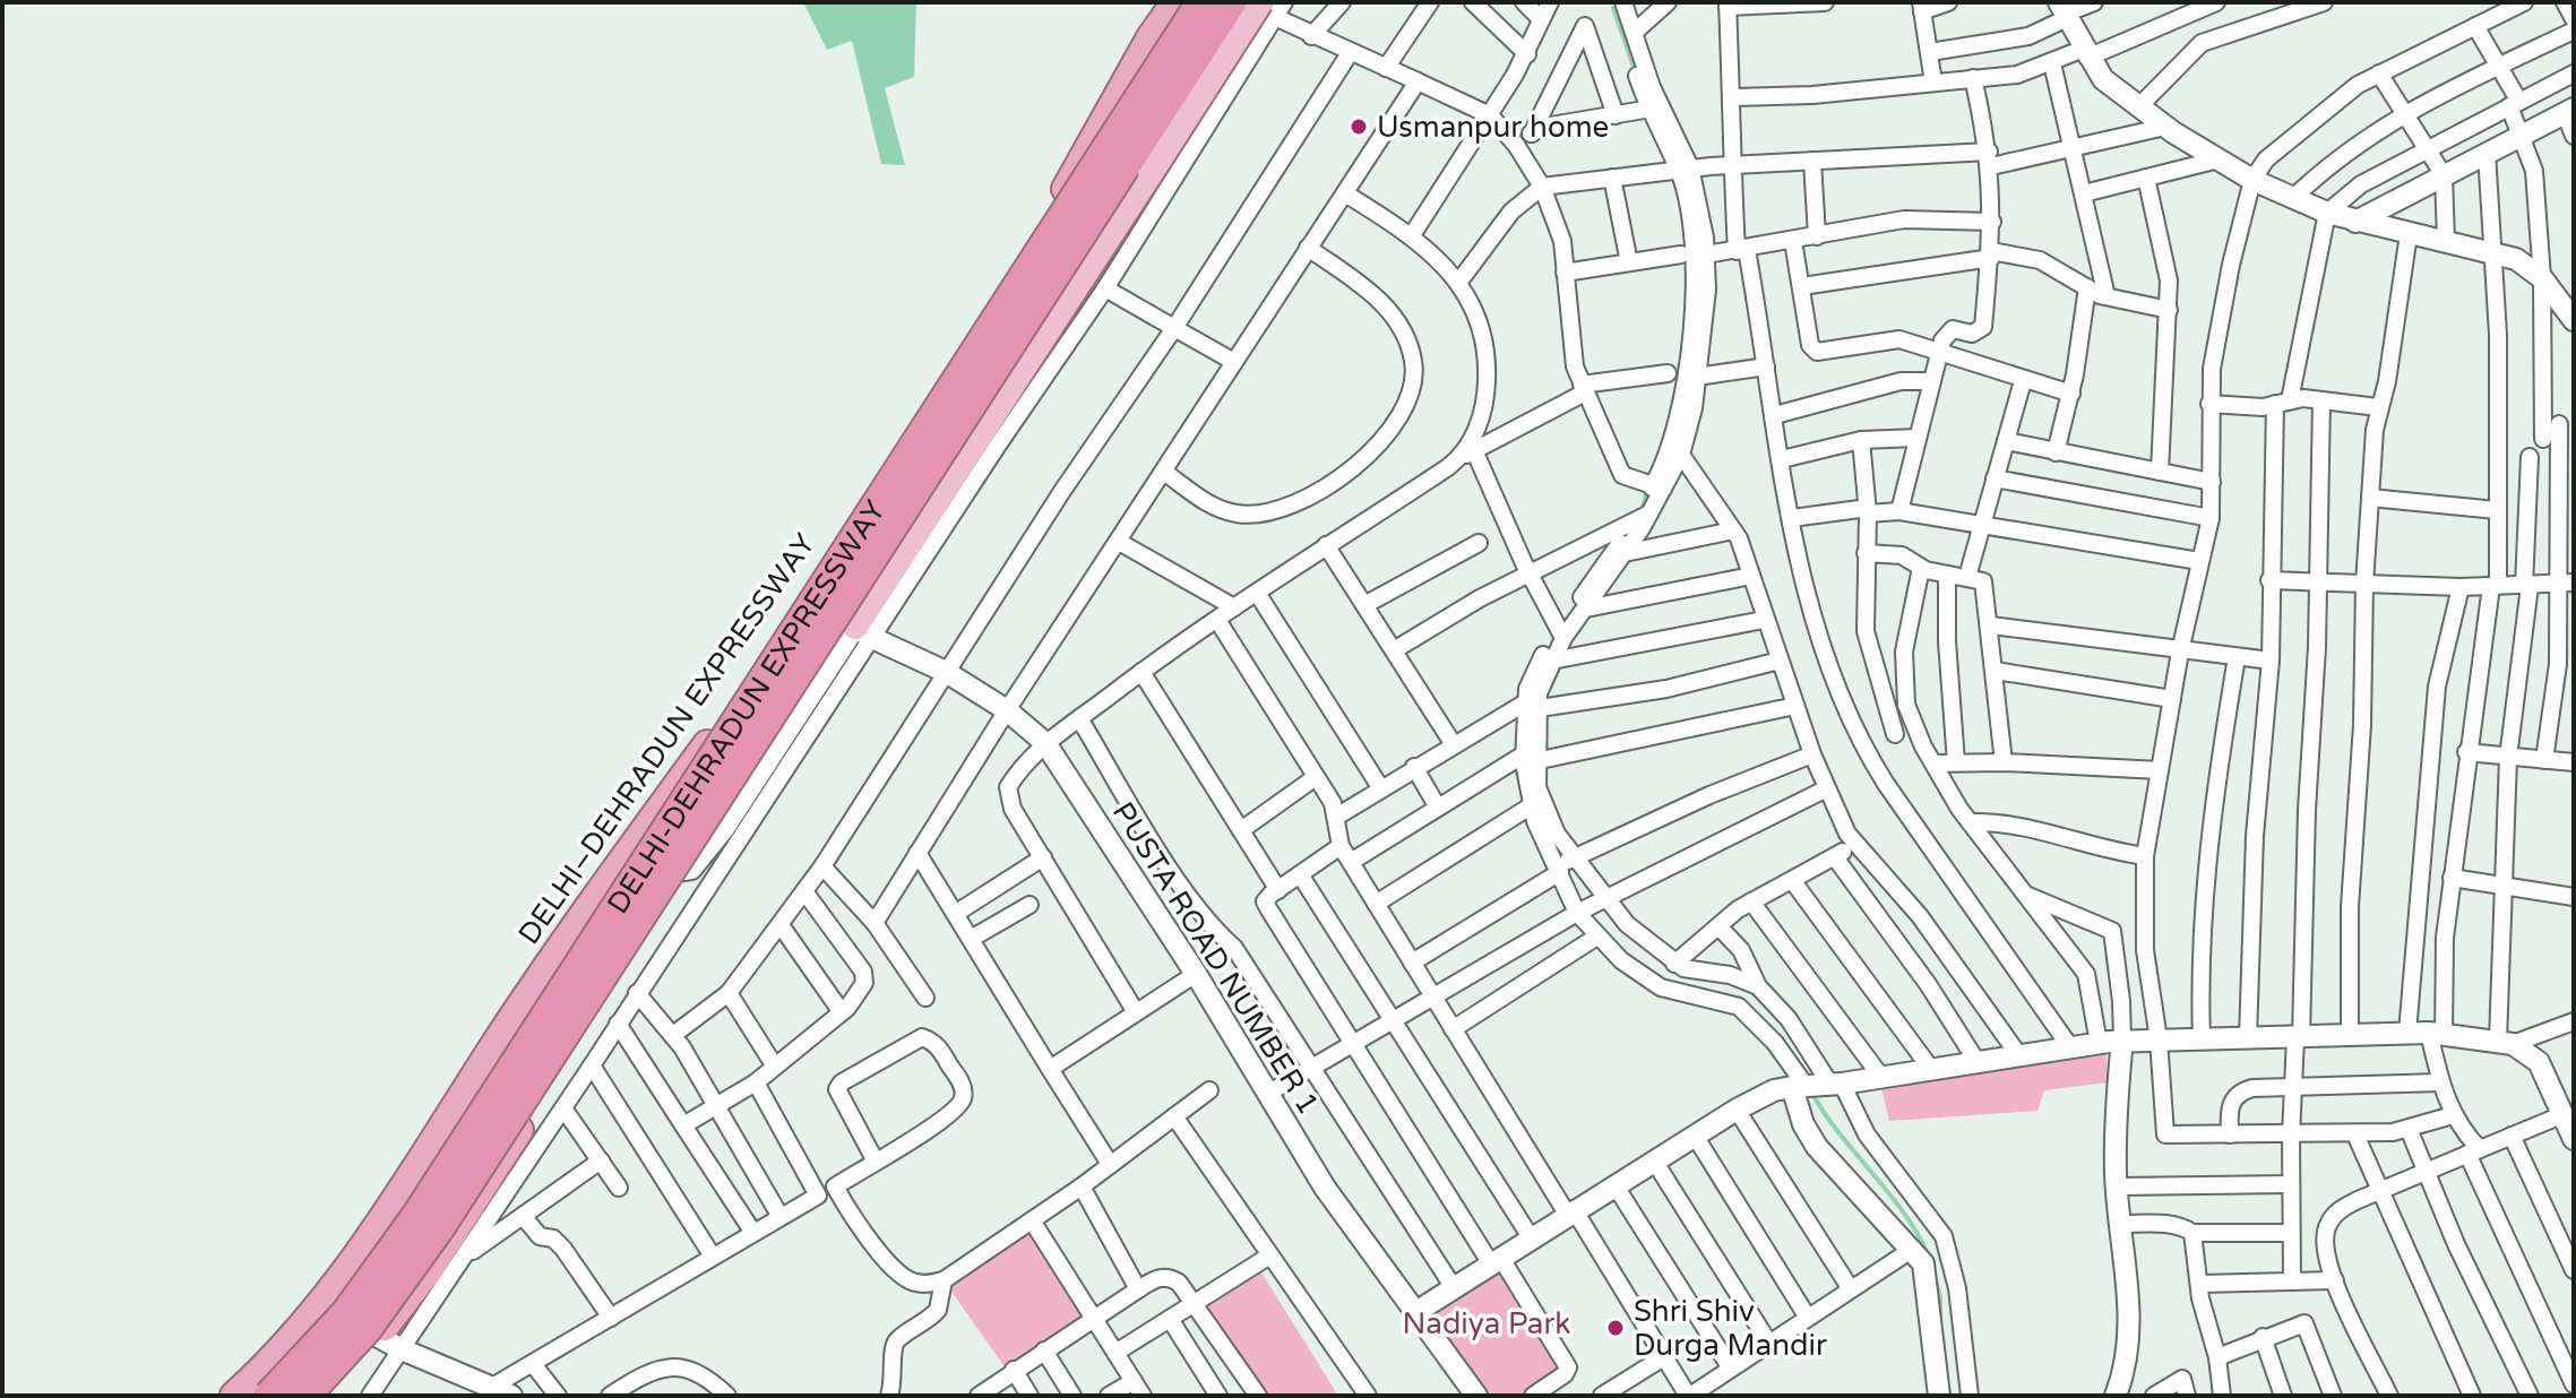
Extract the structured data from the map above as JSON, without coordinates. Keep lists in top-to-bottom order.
{
  "streets": {
    "highway": ["DELHI-DEHRADUN EXPRESSWAY", "DELHI–DEHRADUN EXPRESSWAY"],
    "street": ["PUSTA ROAD NUMBER 1"]
  },
  "parks": ["Nadiya Park"],
  "places": ["Usmanpur home", "Shri Shiv Durga Mandir"]
}
